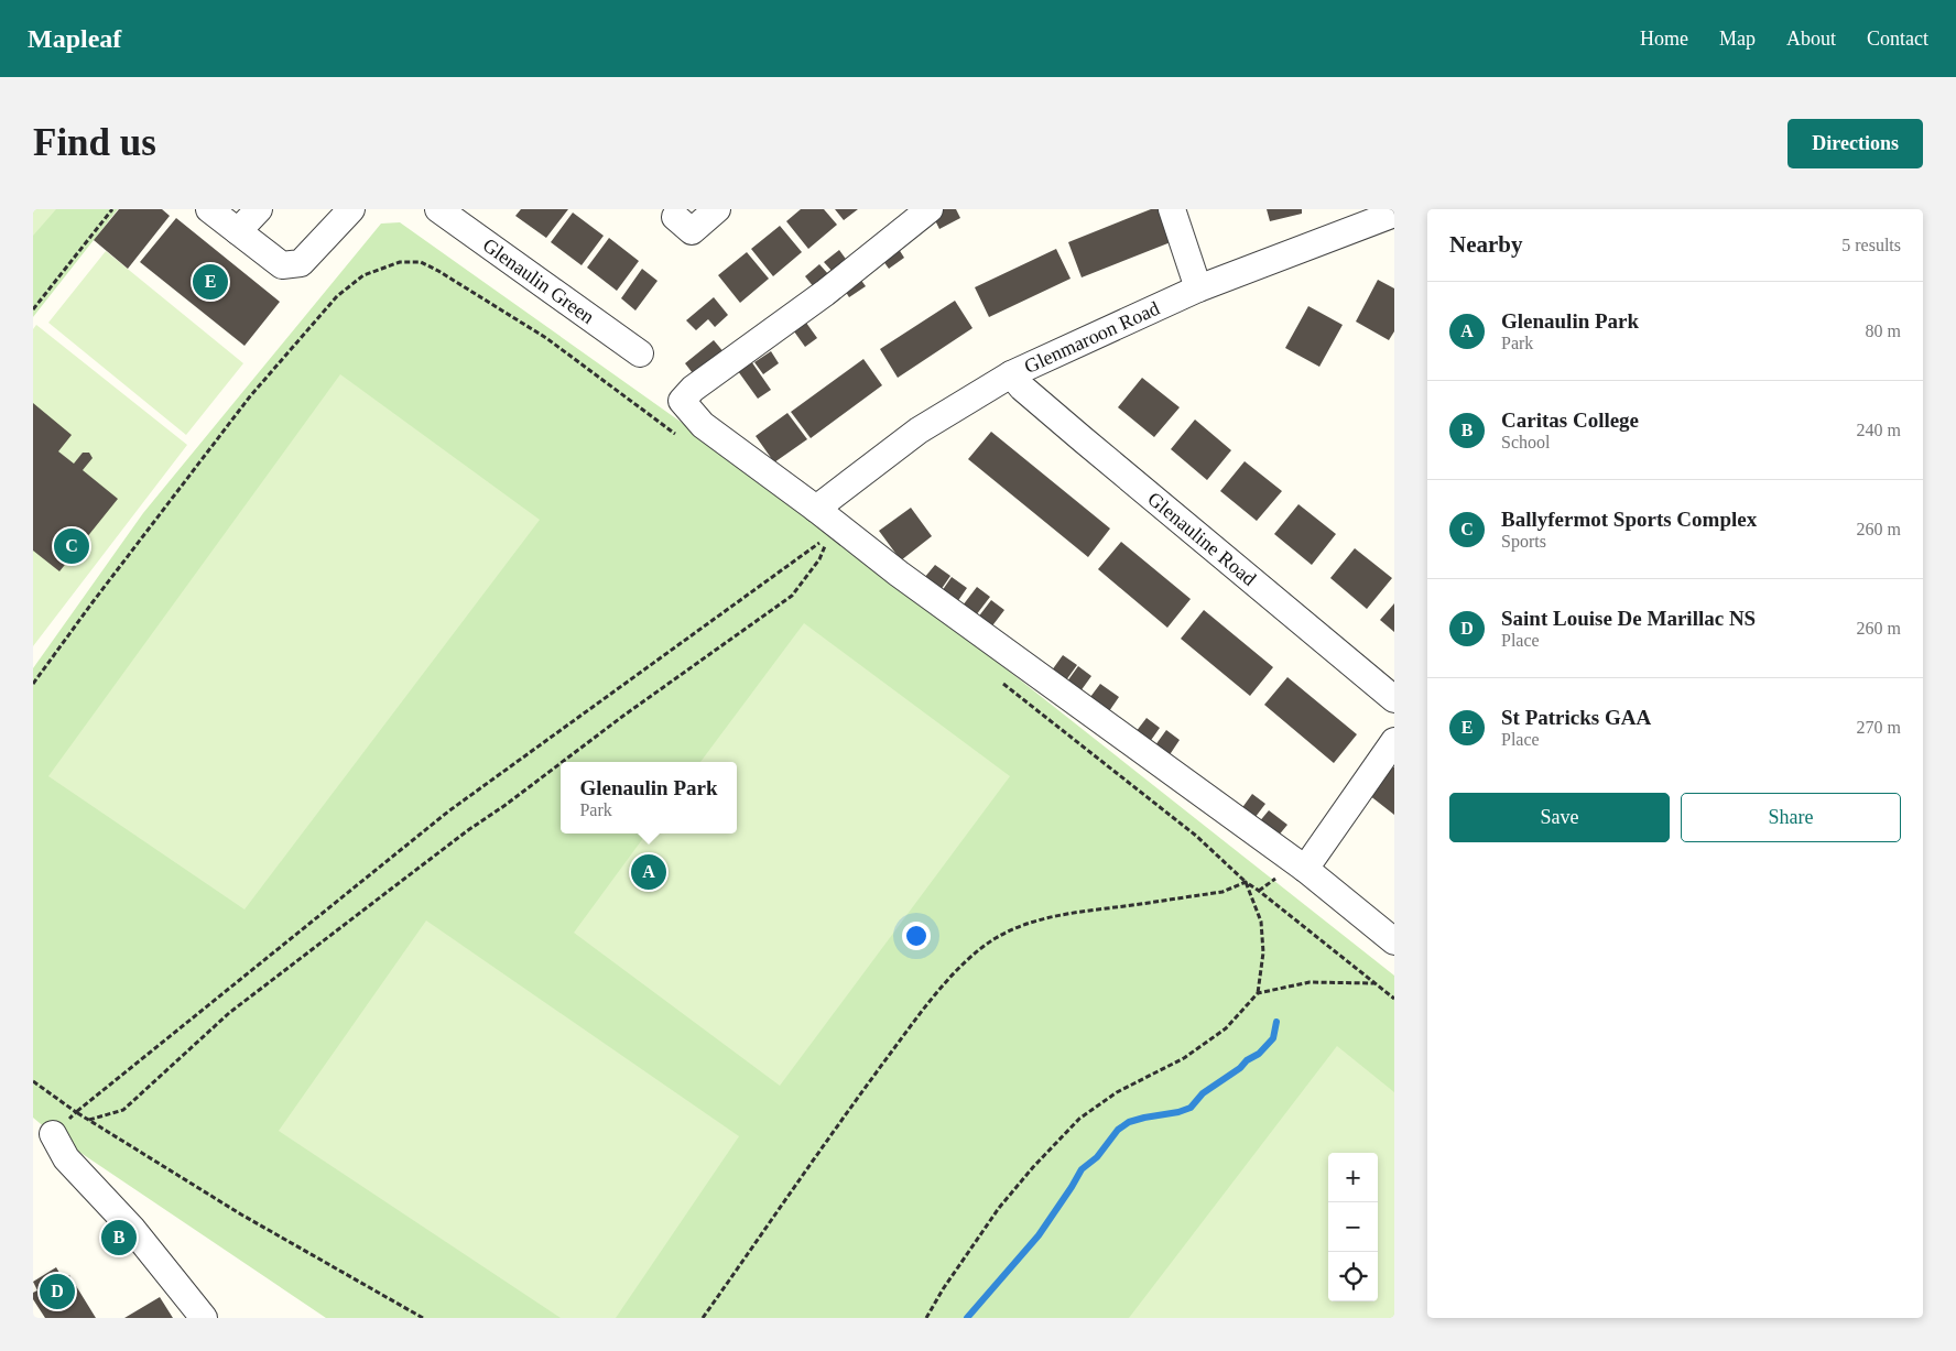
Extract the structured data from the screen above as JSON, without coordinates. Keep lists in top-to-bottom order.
{
  "streets": {
    "street": ["Glenaulin Green", "Glenmaroon Road", "Glenauline Road"]
  },
  "crossings": [
    ["Glenmaroon Road", "Glenauline Road"]
  ],
  "page": {
    "header": "Mapleaf",
    "nav": [
      "Home",
      "Map",
      "About",
      "Contact"
    ],
    "buttons": [
      "Directions",
      ["Save", "Share"]
    ],
    "title": "Find us",
    "heading": ["Nearby", "5 results"],
    "pins": [
      "E",
      "C",
      "A",
      "B",
      "D"
    ],
    "list": [
      {
        "mark": "A",
        "name": "Glenaulin Park",
        "note": "Park",
        "value": "80 m"
      },
      {
        "mark": "B",
        "name": "Caritas College",
        "note": "School",
        "value": "240 m"
      },
      {
        "mark": "C",
        "name": "Ballyfermot Sports Complex",
        "note": "Sports",
        "value": "260 m"
      },
      {
        "mark": "D",
        "name": "Saint Louise De Marillac NS",
        "note": "Place",
        "value": "260 m"
      },
      {
        "mark": "E",
        "name": "St Patricks GAA",
        "note": "Place",
        "value": "270 m"
      }
    ],
    "popup": ["Glenaulin Park", "Park"],
    "map_buttons": ["+", "−"]
  }
}
